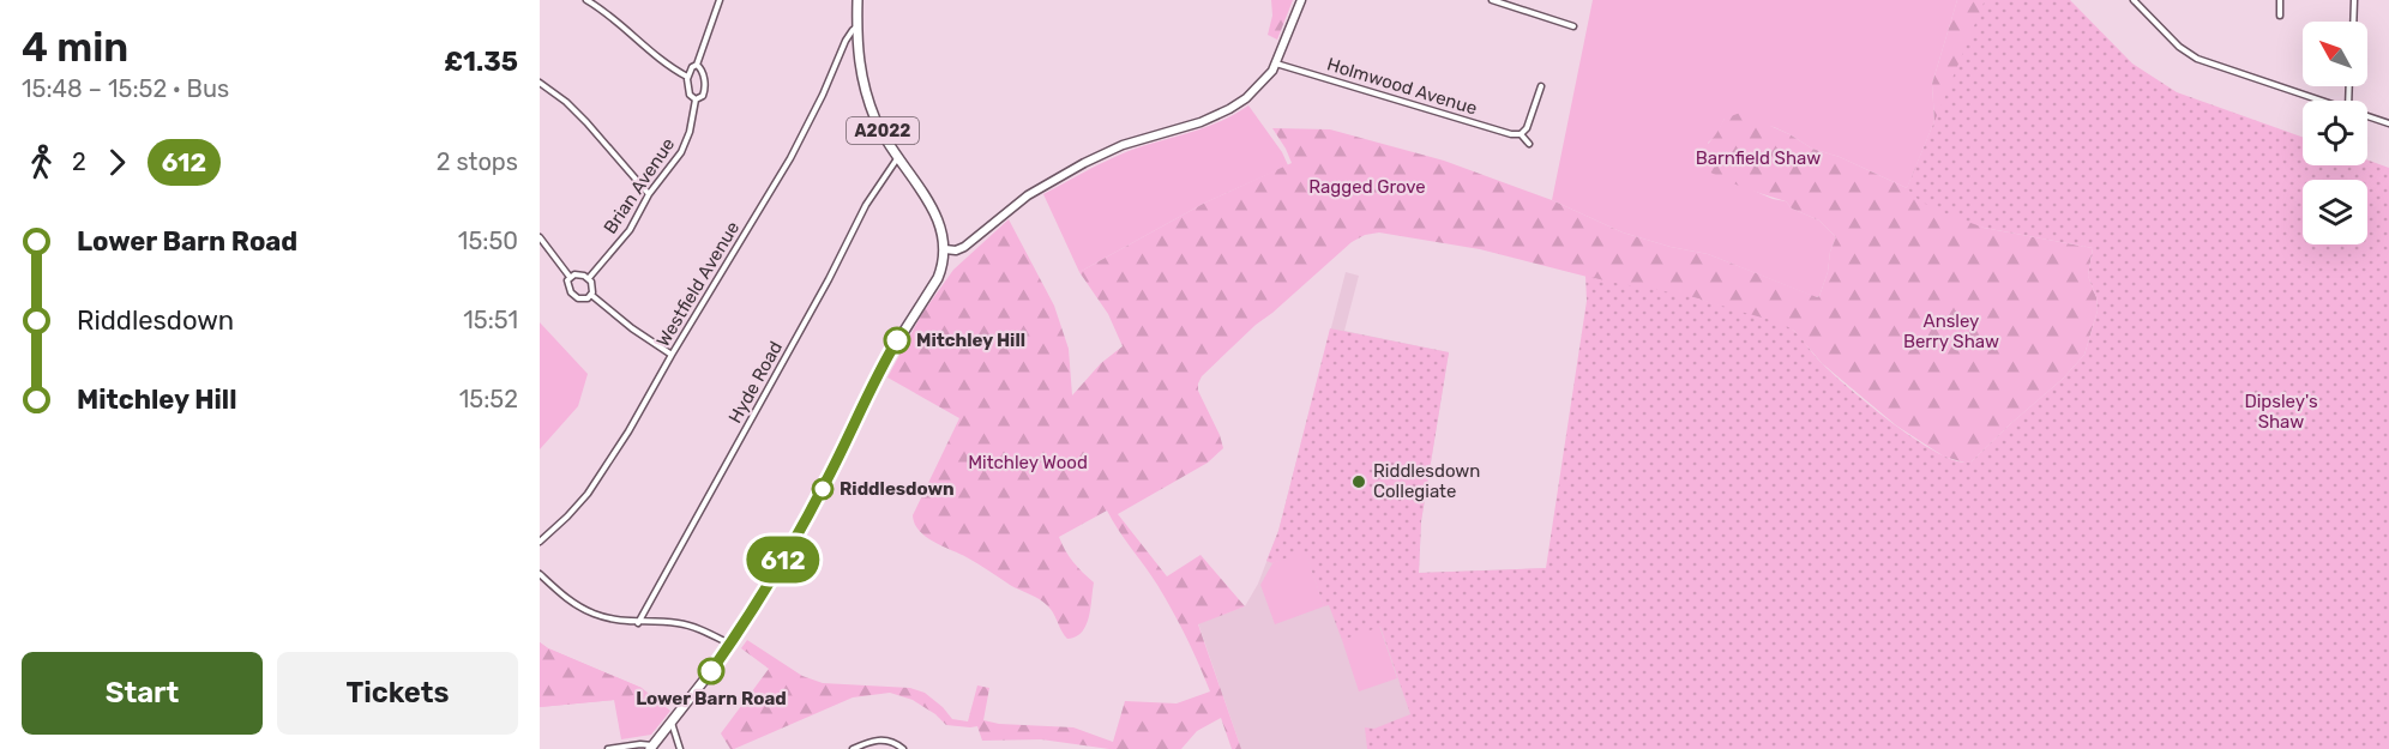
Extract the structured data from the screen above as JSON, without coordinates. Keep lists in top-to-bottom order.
{
  "streets": {
    "main road": ["A2022"],
    "street": [
      "Holmwood Avenue",
      "Brian Avenue",
      "Westfield Avenue",
      "Hyde Road"
    ]
  },
  "crossings": [
    ["A2022", "Westfield Avenue"],
    ["A2022", "Hyde Road"]
  ],
  "parks": [
    "Barnfield Shaw",
    "Ragged Grove",
    "Ansley Berry Shaw",
    "Dipsley's Shaw",
    "Mitchley Wood"
  ],
  "places": [
    "Mitchley Hill",
    "Riddlesdown Collegiate",
    "Riddlesdown",
    "Lower Barn Road"
  ],
  "lines": ["bus line 612"],
  "north": "top left",
  "page": {
    "heading": ["4 min", "15:48 – 15:52 · Bus", "£1.35"],
    "on_map": "612",
    "legs": ["2", "612", "2 stops"],
    "list": [
      {
        "name": "Lower Barn Road",
        "value": "15:50"
      },
      {
        "name": "Riddlesdown",
        "value": "15:51"
      },
      {
        "name": "Mitchley Hill",
        "value": "15:52"
      }
    ],
    "buttons": ["Start", "Tickets"]
  }
}
